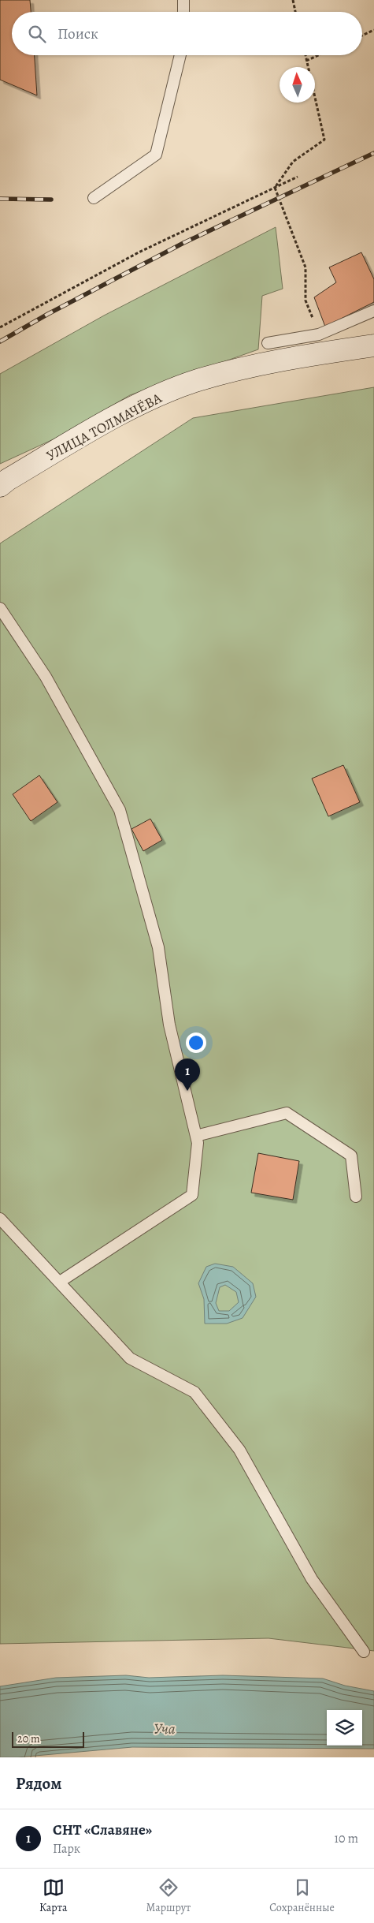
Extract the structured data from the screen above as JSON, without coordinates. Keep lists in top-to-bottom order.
{
  "streets": {
    "street": ["УЛИЦА ТОЛМАЧЁВА"]
  },
  "water": ["Уча"],
  "scale_bar": "20 m",
  "north": "top",
  "page": {
    "search": "Поиск",
    "pins": "1",
    "scale": "20 m",
    "heading": "Рядом",
    "list": [
      {
        "mark": "1",
        "name": "СНТ «Славяне»",
        "note": "Парк",
        "value": "10 m"
      }
    ],
    "nav": ["Карта", "Маршрут", "Сохранённые"]
  }
}
